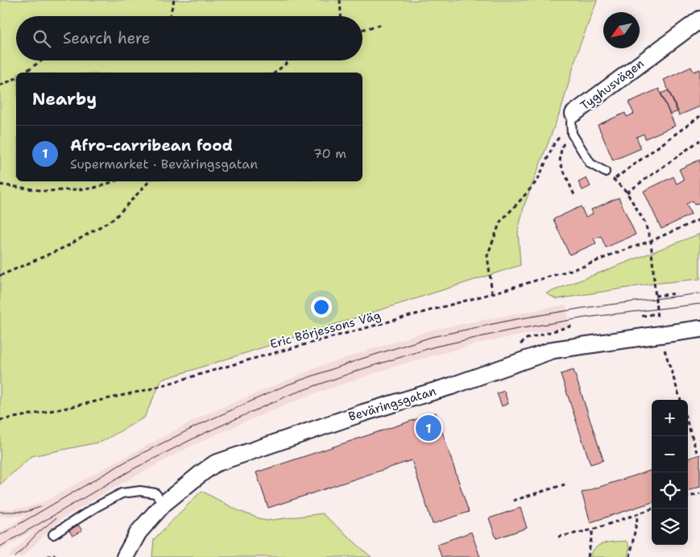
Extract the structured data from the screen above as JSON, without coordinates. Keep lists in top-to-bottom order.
{
  "streets": {
    "street": ["Tyghusvägen", "Beväringsgatan"],
    "path": ["Eric Börjessons Väg"]
  },
  "north": "bottom left",
  "page": {
    "search": "Search here",
    "heading": "Nearby",
    "list": [
      {
        "mark": "1",
        "name": "Afro-carribean food",
        "note": "Supermarket · Beväringsgatan",
        "value": "70 m"
      }
    ],
    "map_buttons": ["+", "−"],
    "pins": "1"
  }
}
